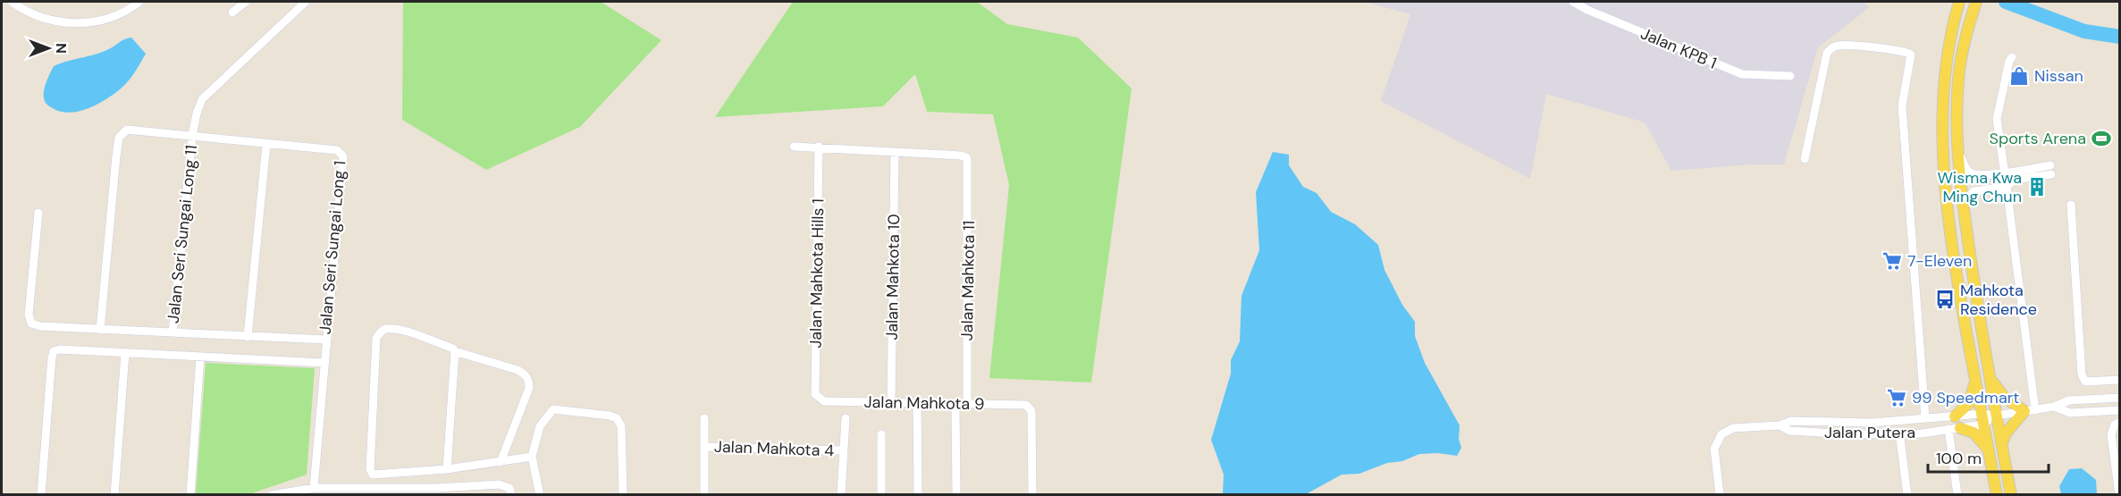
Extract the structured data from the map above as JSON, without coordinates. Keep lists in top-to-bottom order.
{
  "streets": {
    "street": [
      "Jalan KPB 1",
      "Jalan Seri Sungai Long 11",
      "Jalan Seri Sungai Long 1",
      "Jalan Mahkota Hills 1",
      "Jalan Mahkota 10",
      "Jalan Mahkota 11",
      "Jalan Mahkota 9",
      "Jalan Putera",
      "Jalan Mahkota 4"
    ]
  },
  "crossings": [
    ["Jalan Seri Sungai Long 11", "Jalan Seri Sungai Long 1"],
    ["Jalan Mahkota Hills 1", "Jalan Mahkota 9"],
    ["Jalan Mahkota 10", "Jalan Mahkota 11"],
    ["Jalan Mahkota 10", "Jalan Mahkota 9"],
    ["Jalan Mahkota 11", "Jalan Mahkota 9"]
  ],
  "places": {
    "shop": ["Nissan"],
    "sports": ["Sports Arena"],
    "building": ["Wisma Kwa Ming Chun"],
    "supermarket": ["7-Eleven", "99 Speedmart"],
    "bus stop": ["Mahkota Residence"]
  },
  "scale_bar": "100 m",
  "north": "right"
}
